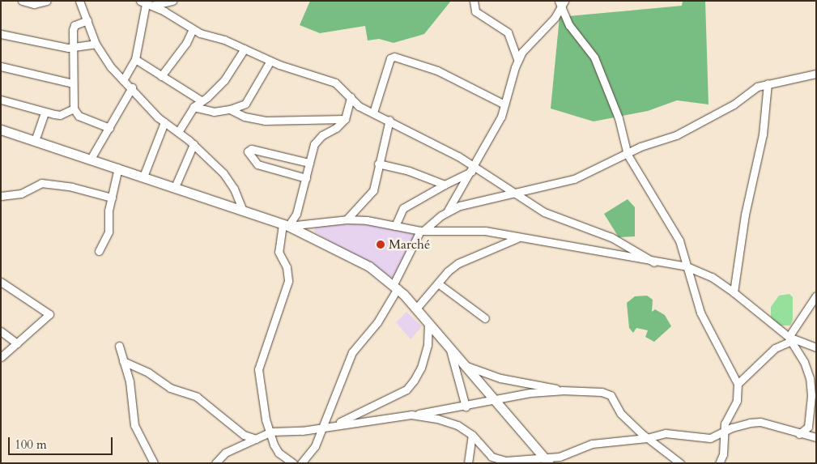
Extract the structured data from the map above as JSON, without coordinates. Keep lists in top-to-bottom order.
{
  "places": ["Marché"],
  "scale_bar": "100 m"
}
